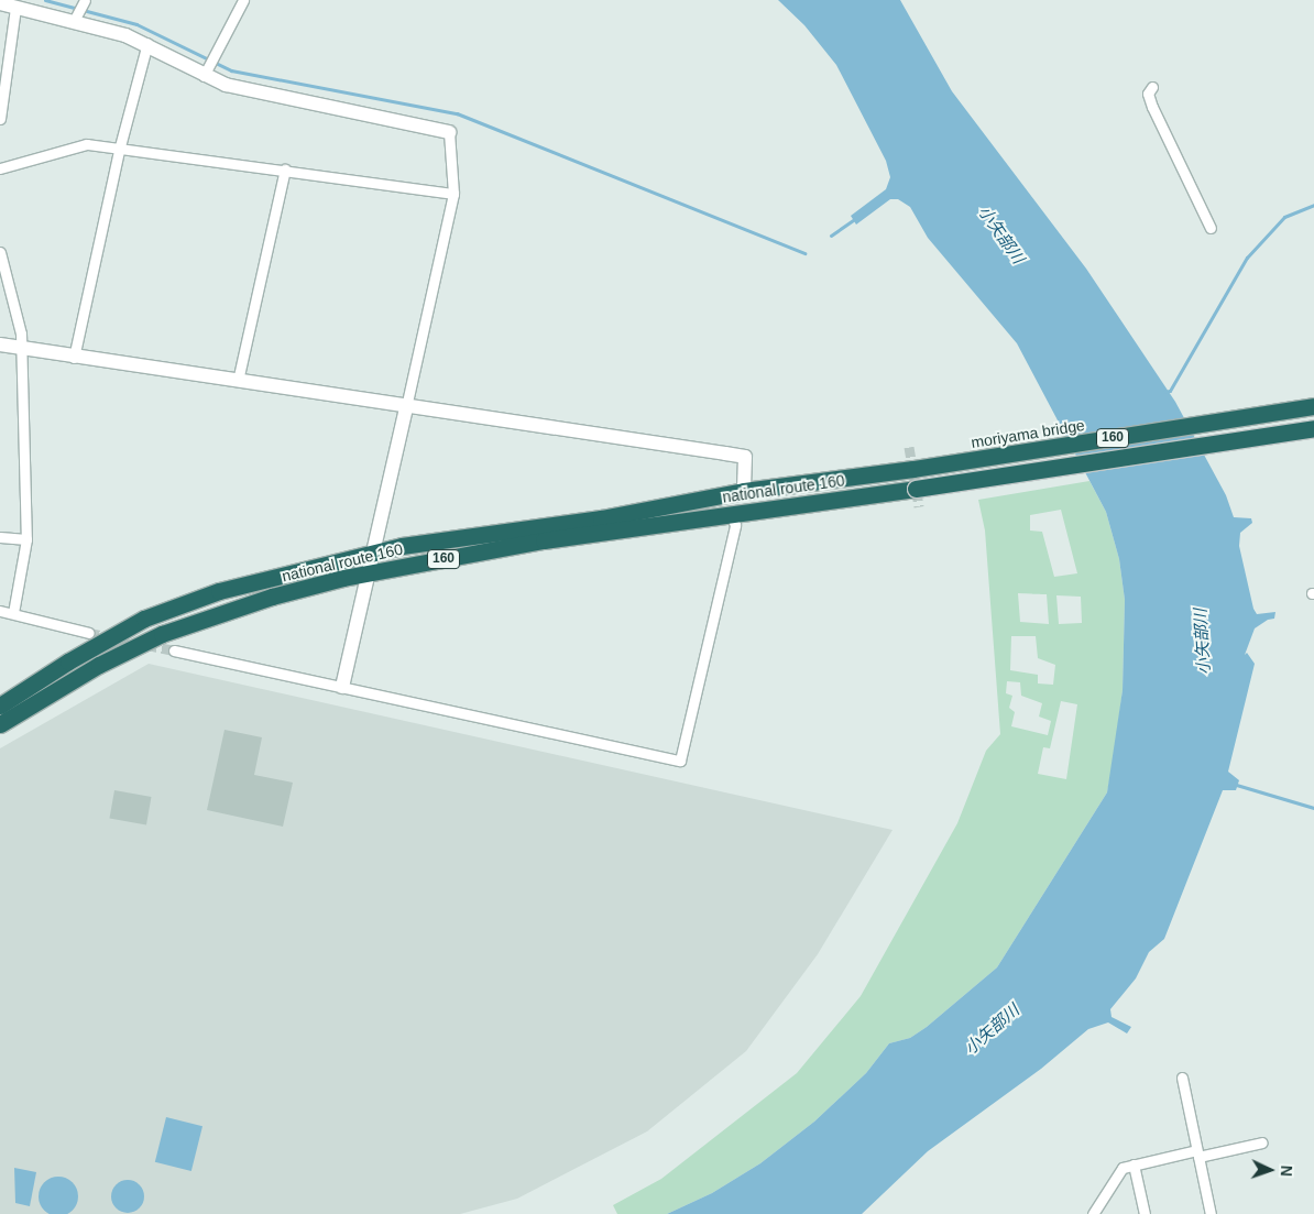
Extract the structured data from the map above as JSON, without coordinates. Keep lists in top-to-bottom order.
{
  "streets": {
    "highway": ["moriyama bridge", "160", "national route 160"]
  },
  "crossings": [
    ["moriyama bridge", "national route 160"]
  ],
  "water": ["小矢部川"],
  "north": "right"
}
